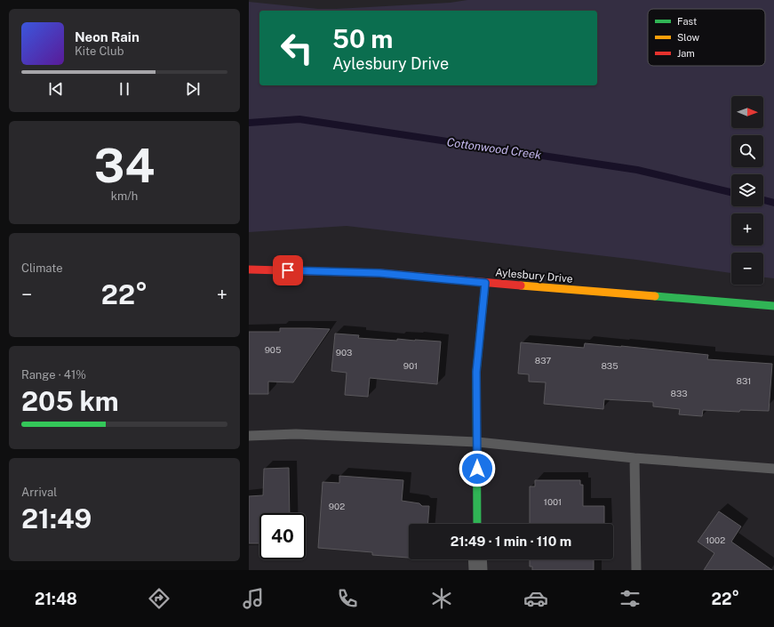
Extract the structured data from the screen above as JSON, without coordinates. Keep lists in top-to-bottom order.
{
  "streets": {
    "street": ["Aylesbury Drive"]
  },
  "water": ["Cottonwood Creek"],
  "house_numbers": [
    "905",
    "903",
    "837",
    "901",
    "835",
    "831",
    "833",
    "1001",
    "902",
    "1002"
  ],
  "legend": ["Fast", "Slow", "Jam"],
  "north": "right",
  "page": {
    "turn": ["50 m", "Aylesbury Drive"],
    "song": ["Neon Rain", "Kite Club"],
    "map_buttons": ["+", "−"],
    "tile": [
      ["34", "km/h"],
      "Climate",
      ["Range · 41%", "205 km"],
      ["Arrival", "21:49"]
    ],
    "heat": ["−", "22°", "+"],
    "limit": "40",
    "trip": "21:49 · 1 min · 110 m",
    "tabs": ["21:48", "22°"]
  }
}
